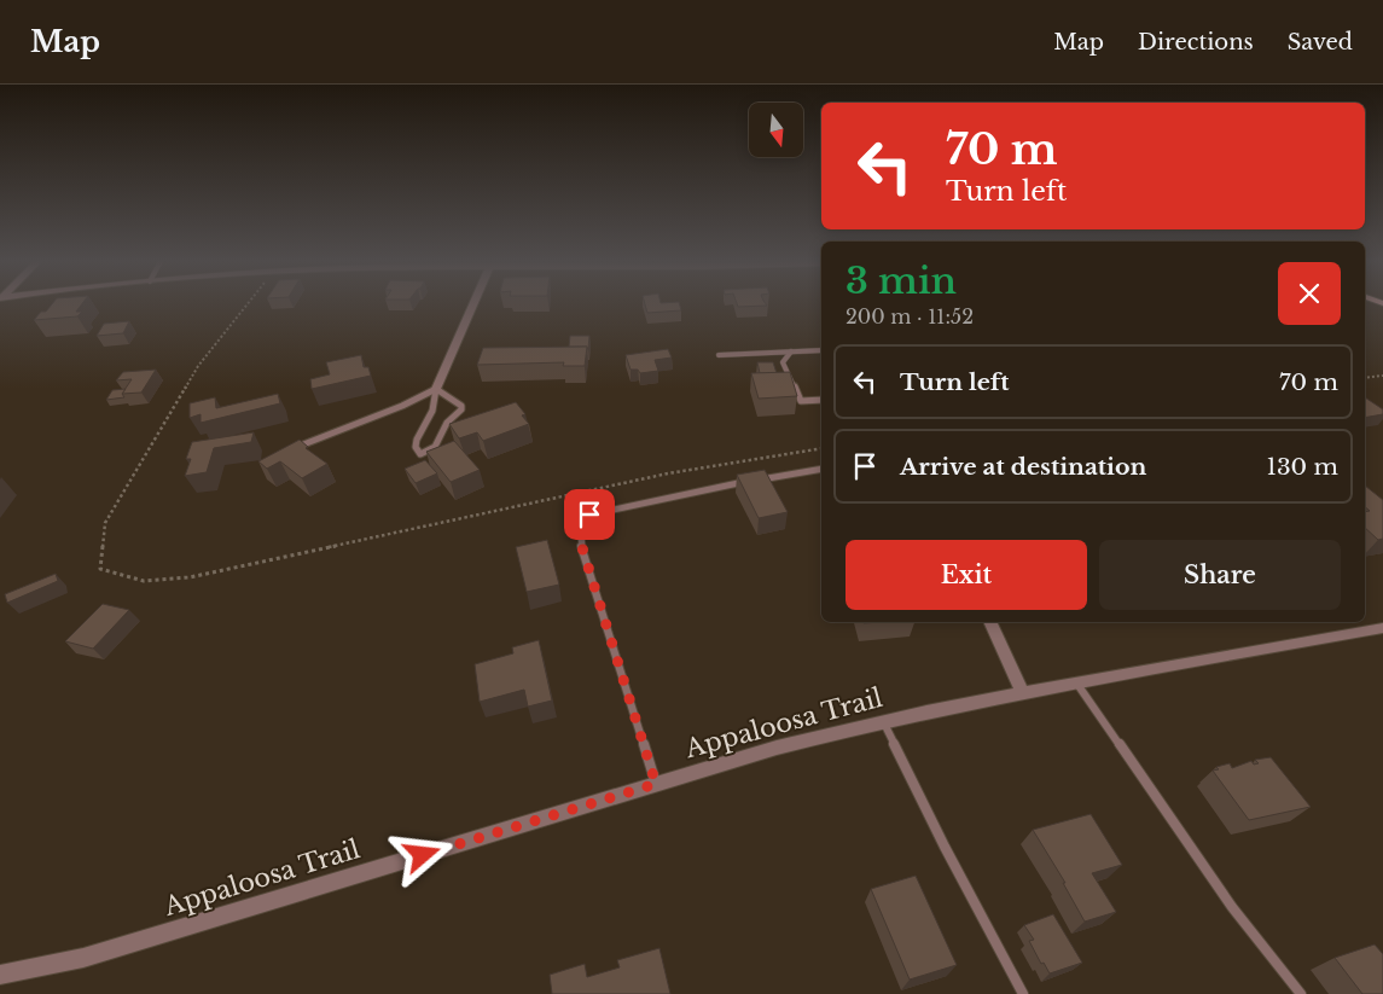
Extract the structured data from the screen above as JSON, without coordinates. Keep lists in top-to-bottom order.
{
  "streets": {
    "street": ["Appaloosa Trail"]
  },
  "north": "bottom",
  "page": {
    "header": "Map",
    "nav": ["Map", "Directions", "Saved"],
    "turn": ["70 m", "Turn left"],
    "heading": ["3 min", "200 m · 11:52"],
    "list": [
      {
        "name": "Turn left",
        "value": "70 m"
      },
      {
        "name": "Arrive at destination",
        "value": "130 m"
      }
    ],
    "buttons": ["Exit", "Share"]
  }
}
